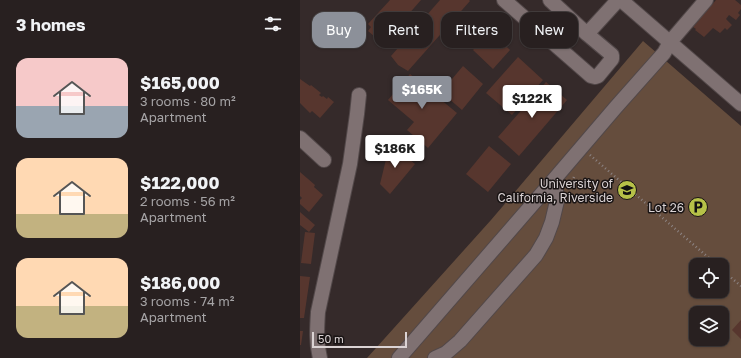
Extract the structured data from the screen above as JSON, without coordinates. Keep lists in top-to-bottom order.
{
  "places": {
    "school or university": ["University of California, Riverside"],
    "parking": ["Lot 26"]
  },
  "scale_bar": "50 m",
  "page": {
    "heading": "3 homes",
    "chip": [
      "Buy",
      "Rent",
      "Filters",
      "New"
    ],
    "list": [
      {
        "name": "$165,000",
        "note": "3 rooms · 80 m² · Apartment"
      },
      {
        "name": "$122,000",
        "note": "2 rooms · 56 m² · Apartment"
      },
      {
        "name": "$186,000",
        "note": "3 rooms · 74 m² · Apartment"
      }
    ],
    "price": ["$165K", "$122K", "$186K"],
    "scale": "50 m"
  }
}
